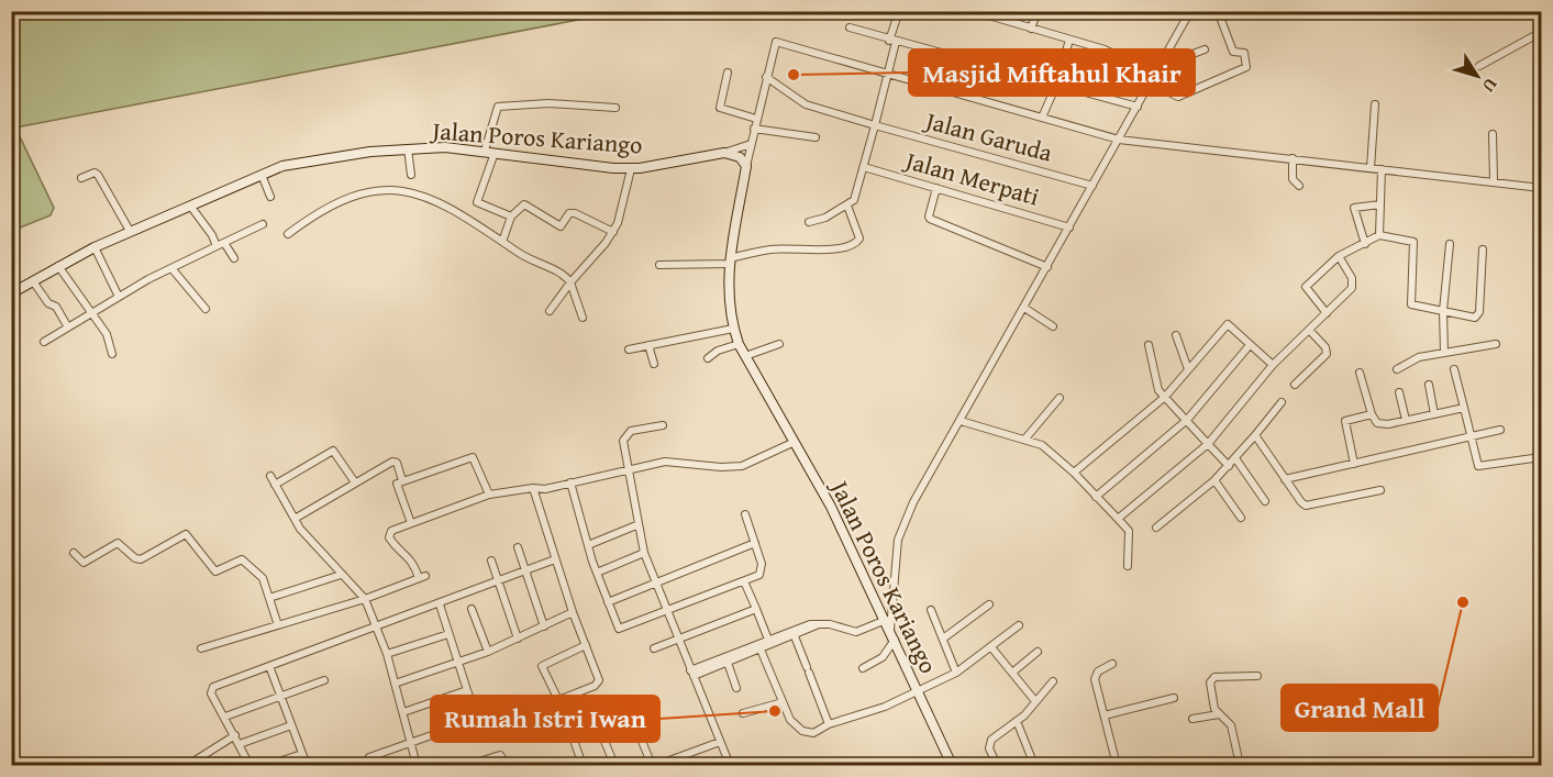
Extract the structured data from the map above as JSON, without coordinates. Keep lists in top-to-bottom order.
{
  "streets": {
    "main road": ["Jalan Poros Kariango"],
    "street": ["Jalan Garuda", "Jalan Merpati"]
  },
  "places": ["Masjid Miftahul Khair", "Grand Mall", "Rumah Istri Iwan"],
  "north": "bottom right"
}
